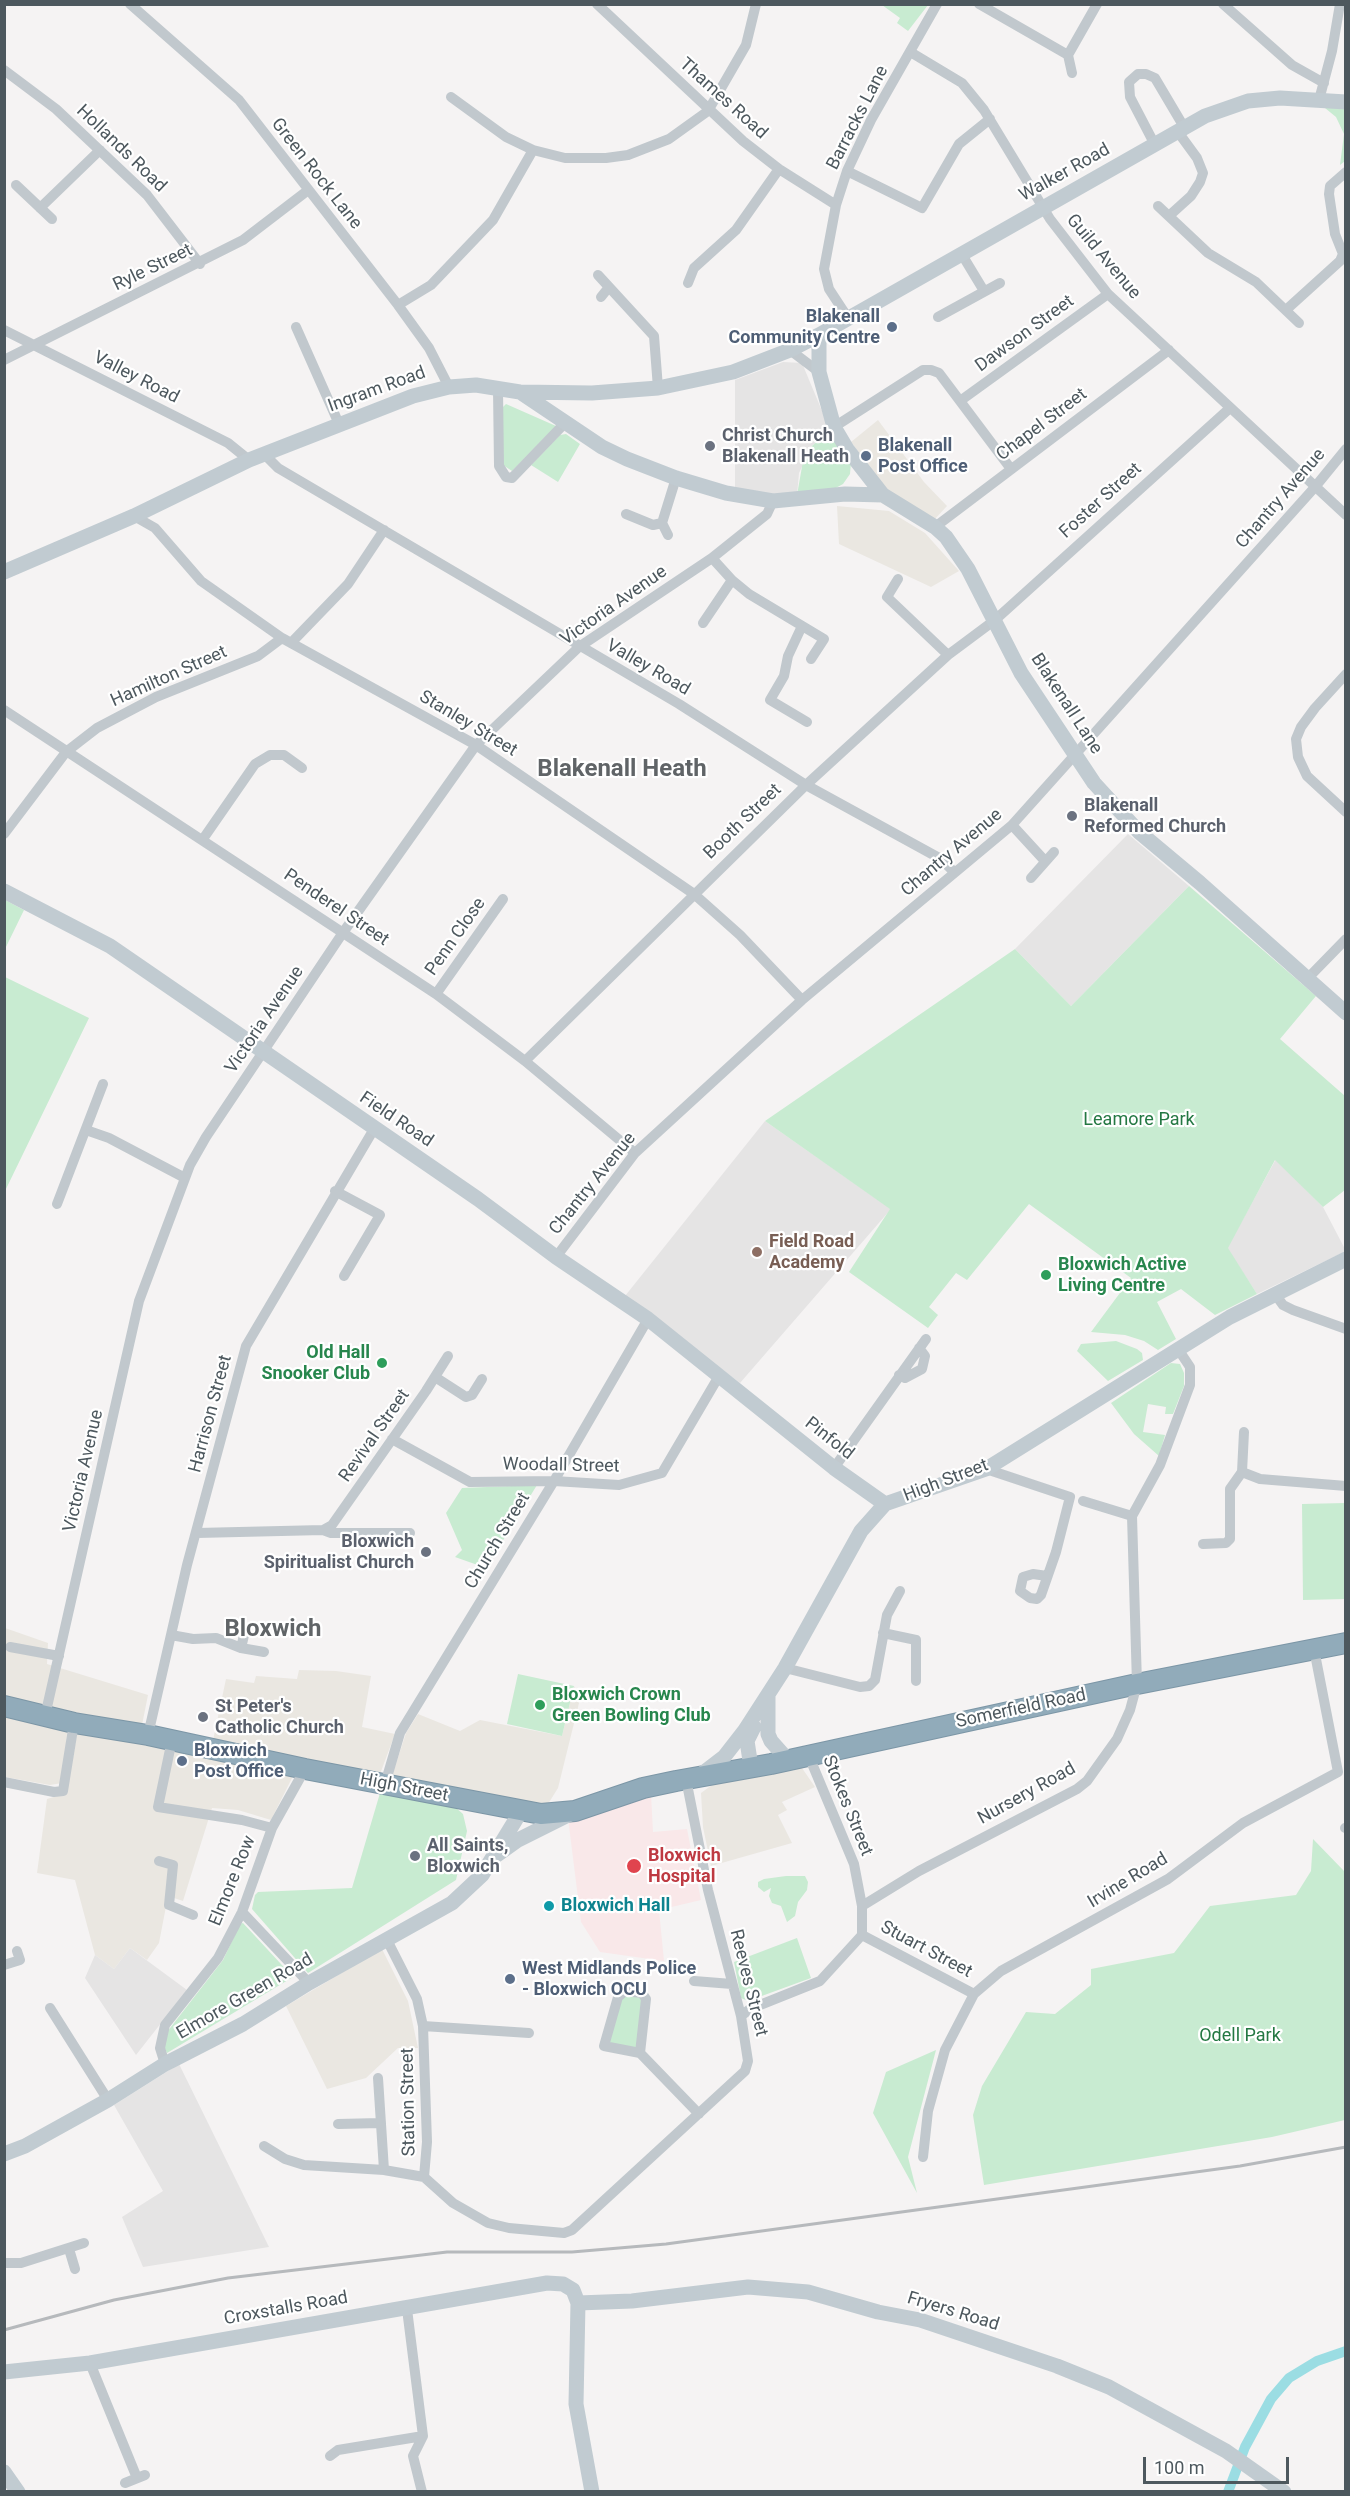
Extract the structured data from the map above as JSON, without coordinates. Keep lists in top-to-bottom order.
{
  "streets": {
    "highway": ["High Street", "Somerfield Road"],
    "street": [
      "Thames Road",
      "Barracks Lane",
      "Hollands Road",
      "Walker Road",
      "Green Rock Lane",
      "Guild Avenue",
      "Ryle Street",
      "Dawson Street",
      "Valley Road",
      "Ingram Road",
      "Chapel Street",
      "Chantry Avenue",
      "Foster Street",
      "Victoria Avenue",
      "Hamilton Street",
      "Blakenall Lane",
      "Stanley Street",
      "Booth Street",
      "Penderel Street",
      "Penn Close",
      "Field Road",
      "Harrison Street",
      "Revival Street",
      "Pinfold",
      "Woodall Street",
      "Church Street",
      "Nursery Road",
      "Stokes Street",
      "Elmore Row",
      "Irvine Road",
      "Stuart Street",
      "Reeves Street",
      "Elmore Green Road",
      "Station Street",
      "Croxstalls Road",
      "Fryers Road"
    ]
  },
  "crossings": [
    ["Thames Road", "Barracks Lane"],
    ["Barracks Lane", "Walker Road"],
    ["Barracks Lane", "Guild Avenue"],
    ["Hollands Road", "Ryle Street"],
    ["Walker Road", "Guild Avenue"],
    ["Walker Road", "Ingram Road"],
    ["Walker Road", "Blakenall Lane"],
    ["Green Rock Lane", "Ryle Street"],
    ["Green Rock Lane", "Ingram Road"],
    ["Guild Avenue", "Dawson Street"],
    ["Guild Avenue", "Chapel Street"],
    ["Guild Avenue", "Chantry Avenue"],
    ["Guild Avenue", "Foster Street"],
    ["Ryle Street", "Valley Road"],
    ["Valley Road", "Ingram Road"],
    ["Valley Road", "Chantry Avenue"],
    ["Valley Road", "Victoria Avenue"],
    ["Valley Road", "Hamilton Street"],
    ["Valley Road", "Booth Street"],
    ["Ingram Road", "Blakenall Lane"],
    ["Ingram Road", "Stanley Street"],
    ["Chapel Street", "Blakenall Lane"],
    ["Chantry Avenue", "Blakenall Lane"],
    ["Chantry Avenue", "Stanley Street"],
    ["Chantry Avenue", "Penderel Street"],
    ["Chantry Avenue", "Field Road"],
    ["Foster Street", "Blakenall Lane"],
    ["Foster Street", "Booth Street"],
    ["Victoria Avenue", "Stanley Street"],
    ["Victoria Avenue", "Penderel Street"],
    ["Victoria Avenue", "Field Road"],
    ["Victoria Avenue", "High Street"],
    ["Hamilton Street", "Stanley Street"],
    ["Hamilton Street", "Penderel Street"],
    ["Blakenall Lane", "Booth Street"],
    ["Stanley Street", "Booth Street"],
    ["Booth Street", "Penderel Street"],
    ["Penderel Street", "Penn Close"],
    ["Field Road", "Harrison Street"],
    ["Field Road", "Pinfold"],
    ["Field Road", "Woodall Street"],
    ["Field Road", "Church Street"],
    ["Harrison Street", "High Street"],
    ["Revival Street", "Woodall Street"],
    ["Pinfold", "High Street"],
    ["Woodall Street", "Church Street"],
    ["High Street", "Church Street"],
    ["High Street", "Somerfield Road"],
    ["High Street", "Elmore Row"],
    ["High Street", "Reeves Street"],
    ["High Street", "Elmore Green Road"],
    ["Somerfield Road", "Nursery Road"],
    ["Somerfield Road", "Stokes Street"],
    ["Somerfield Road", "Irvine Road"],
    ["Somerfield Road", "Reeves Street"],
    ["Nursery Road", "Stokes Street"],
    ["Elmore Row", "Elmore Green Road"],
    ["Irvine Road", "Stuart Street"],
    ["Reeves Street", "Station Street"],
    ["Elmore Green Road", "Station Street"],
    ["Croxstalls Road", "Fryers Road"]
  ],
  "districts": ["Blakenall Heath", "Bloxwich"],
  "parks": ["Leamore Park", "Odell Park"],
  "places": [
    "Blakenall Community Centre",
    "Christ Church Blakenall Heath",
    "Blakenall Post Office",
    "Blakenall Reformed Church",
    "Field Road Academy",
    "Bloxwich Active Living Centre",
    "Old Hall Snooker Club",
    "Bloxwich Spiritualist Church",
    "Bloxwich Crown Green Bowling Club",
    "St Peter's Catholic Church",
    "Bloxwich Post Office",
    "All Saints, Bloxwich",
    "Bloxwich Hospital",
    "Bloxwich Hall",
    "West Midlands Police - Bloxwich OCU"
  ],
  "scale_bar": "100 m"
}
